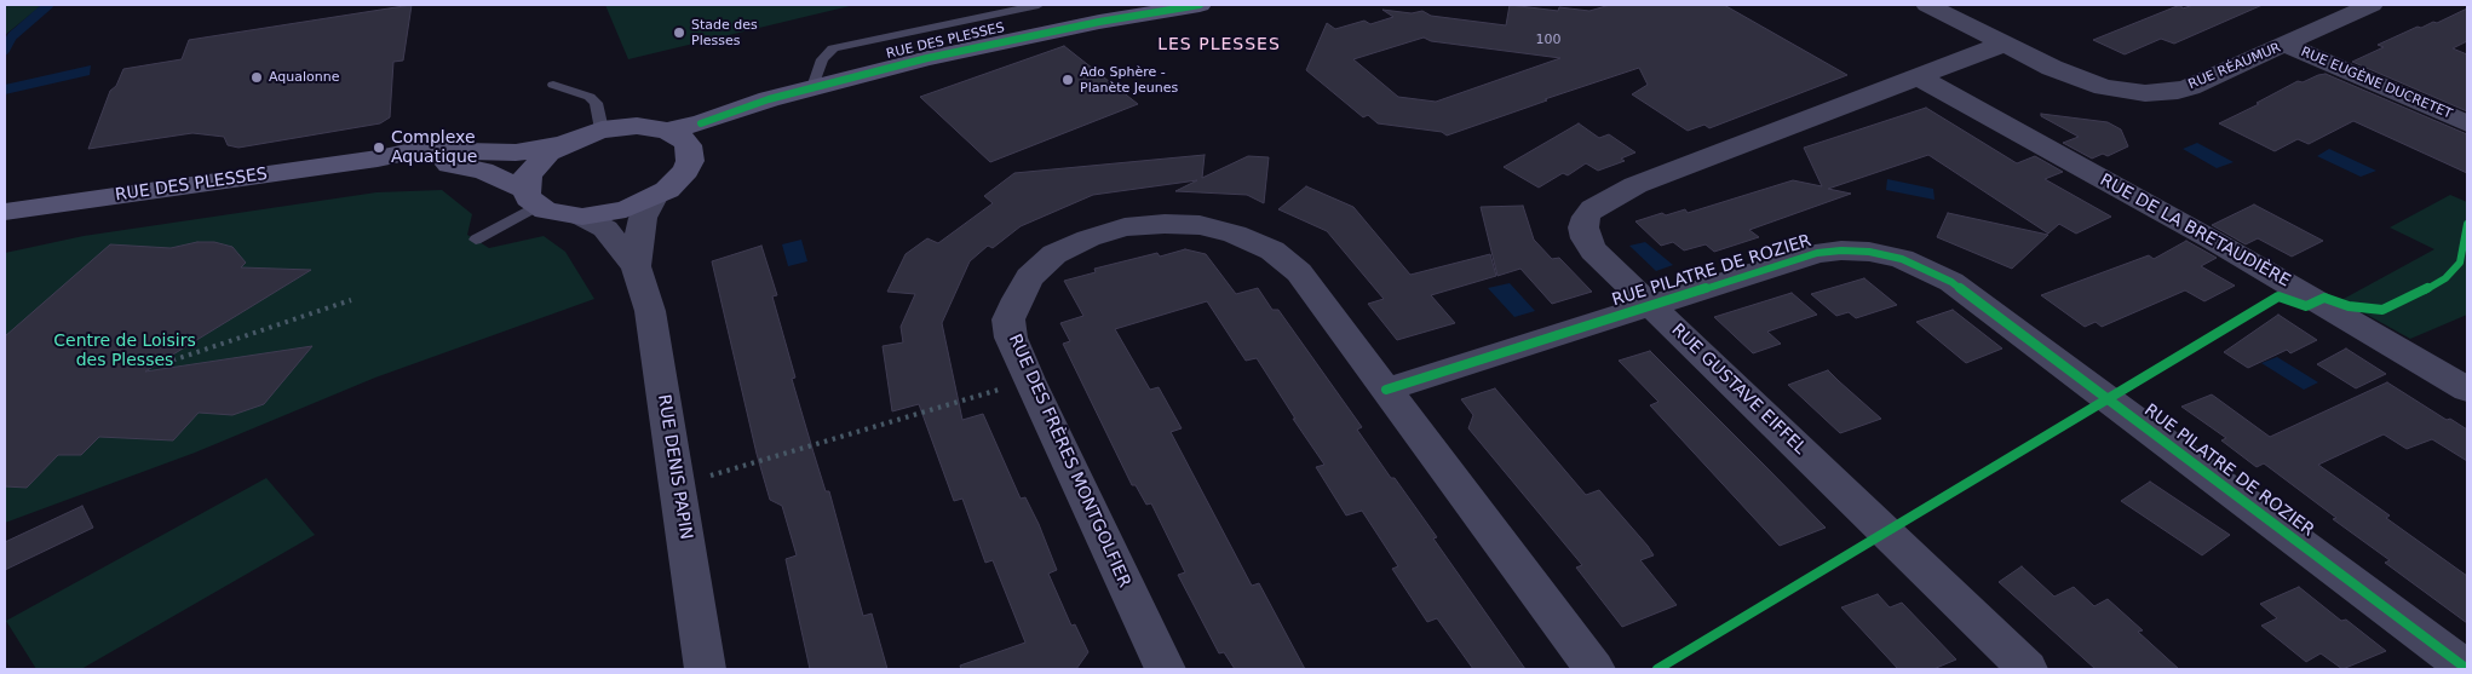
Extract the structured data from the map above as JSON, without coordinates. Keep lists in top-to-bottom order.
{
  "streets": {
    "street": [
      "RUE DES PLESSES",
      "RUE RÉAUMUR",
      "RUE EUGÈNE DUCRETET",
      "RUE DE LA BRETAUDIÈRE",
      "RUE PILATRE DE ROZIER",
      "RUE GUSTAVE EIFFEL",
      "RUE DES FRÈRES MONTGOLFIER",
      "RUE DENIS PAPIN"
    ]
  },
  "crossings": [
    ["RUE DES PLESSES", "RUE DENIS PAPIN"],
    ["RUE RÉAUMUR", "RUE EUGÈNE DUCRETET"],
    ["RUE RÉAUMUR", "RUE GUSTAVE EIFFEL"],
    ["RUE DE LA BRETAUDIÈRE", "RUE GUSTAVE EIFFEL"],
    ["RUE PILATRE DE ROZIER", "RUE GUSTAVE EIFFEL"],
    ["RUE PILATRE DE ROZIER", "RUE DES FRÈRES MONTGOLFIER"]
  ],
  "districts": ["LES PLESSES"],
  "parks": ["Centre de Loisirs des Plesses"],
  "places": [
    "Stade des Plesses",
    "Aqualonne",
    "Ado Sphère - Planète Jeunes",
    "Complexe Aquatique"
  ],
  "house_numbers": ["100"]
}
